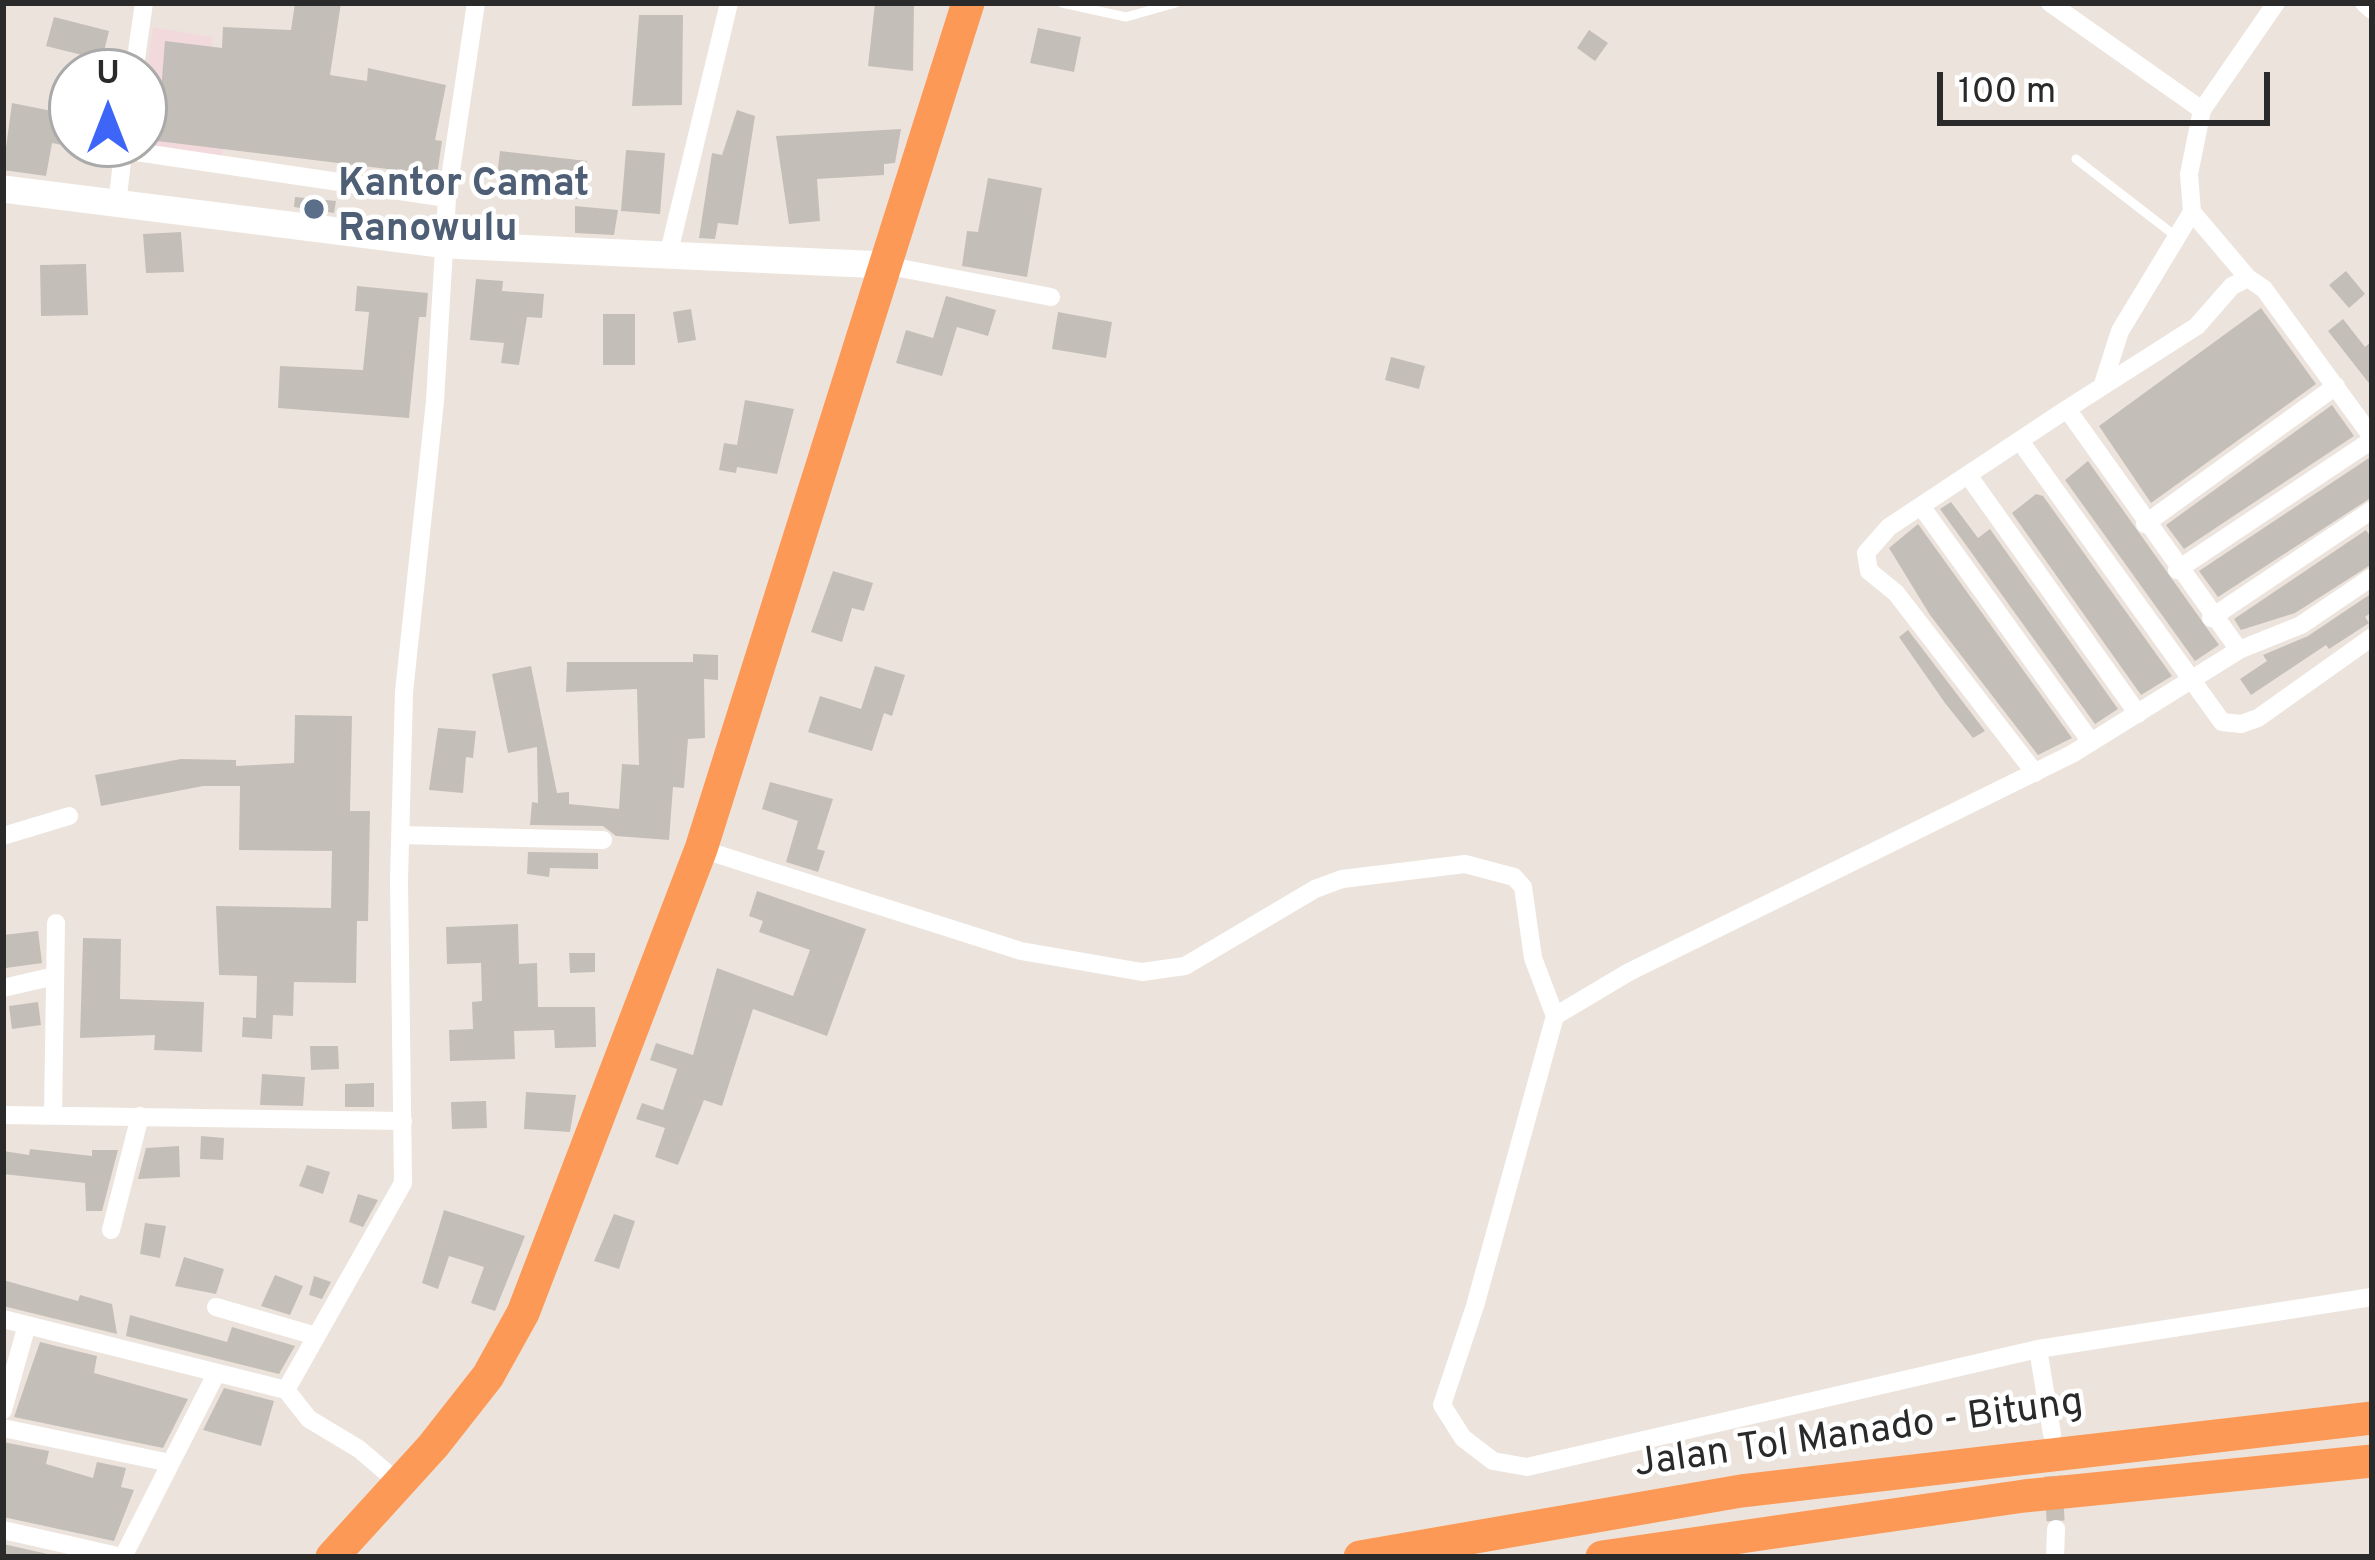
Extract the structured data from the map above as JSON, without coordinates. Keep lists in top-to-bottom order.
{
  "streets": {
    "highway": ["Jalan Tol Manado - Bitung"]
  },
  "places": ["Kantor Camat Ranowulu"],
  "scale_bar": "100 m",
  "north": "top"
}
